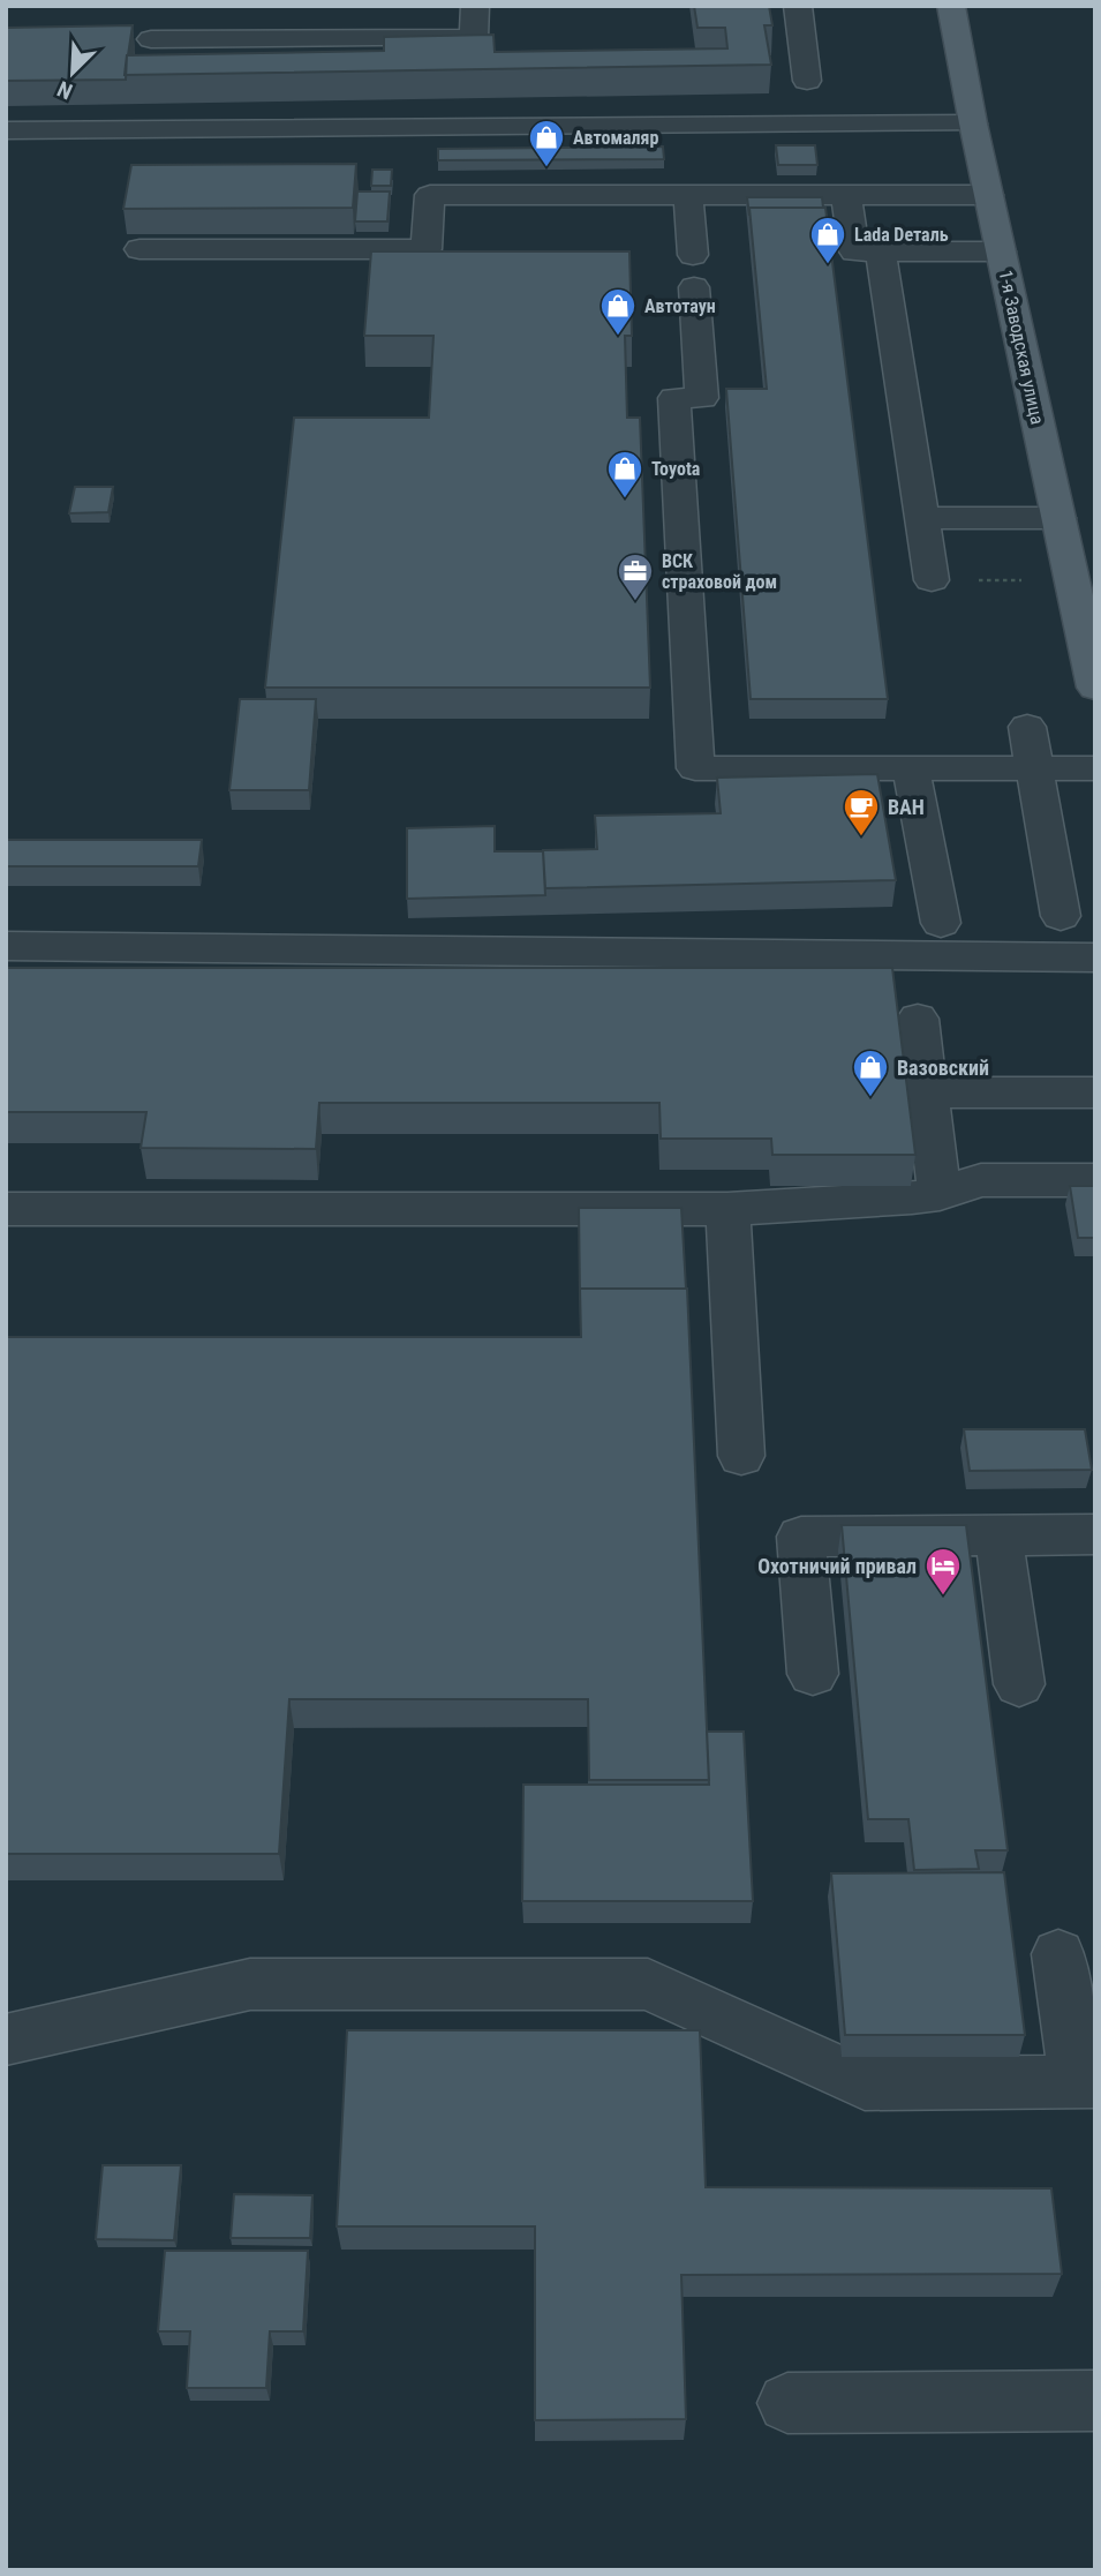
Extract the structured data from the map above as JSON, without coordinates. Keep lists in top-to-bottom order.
{
  "streets": {
    "main road": ["1-я Заводская улица"]
  },
  "places": {
    "shop": [
      "Автомаляр",
      "Lada Dеталь",
      "Автотаун",
      "Toyota",
      "Вазовский"
    ],
    "office": ["ВСК страховой дом"],
    "cafe": ["ВАН"],
    "hotel": ["Охотничий привал"]
  },
  "north": "bottom left"
}
